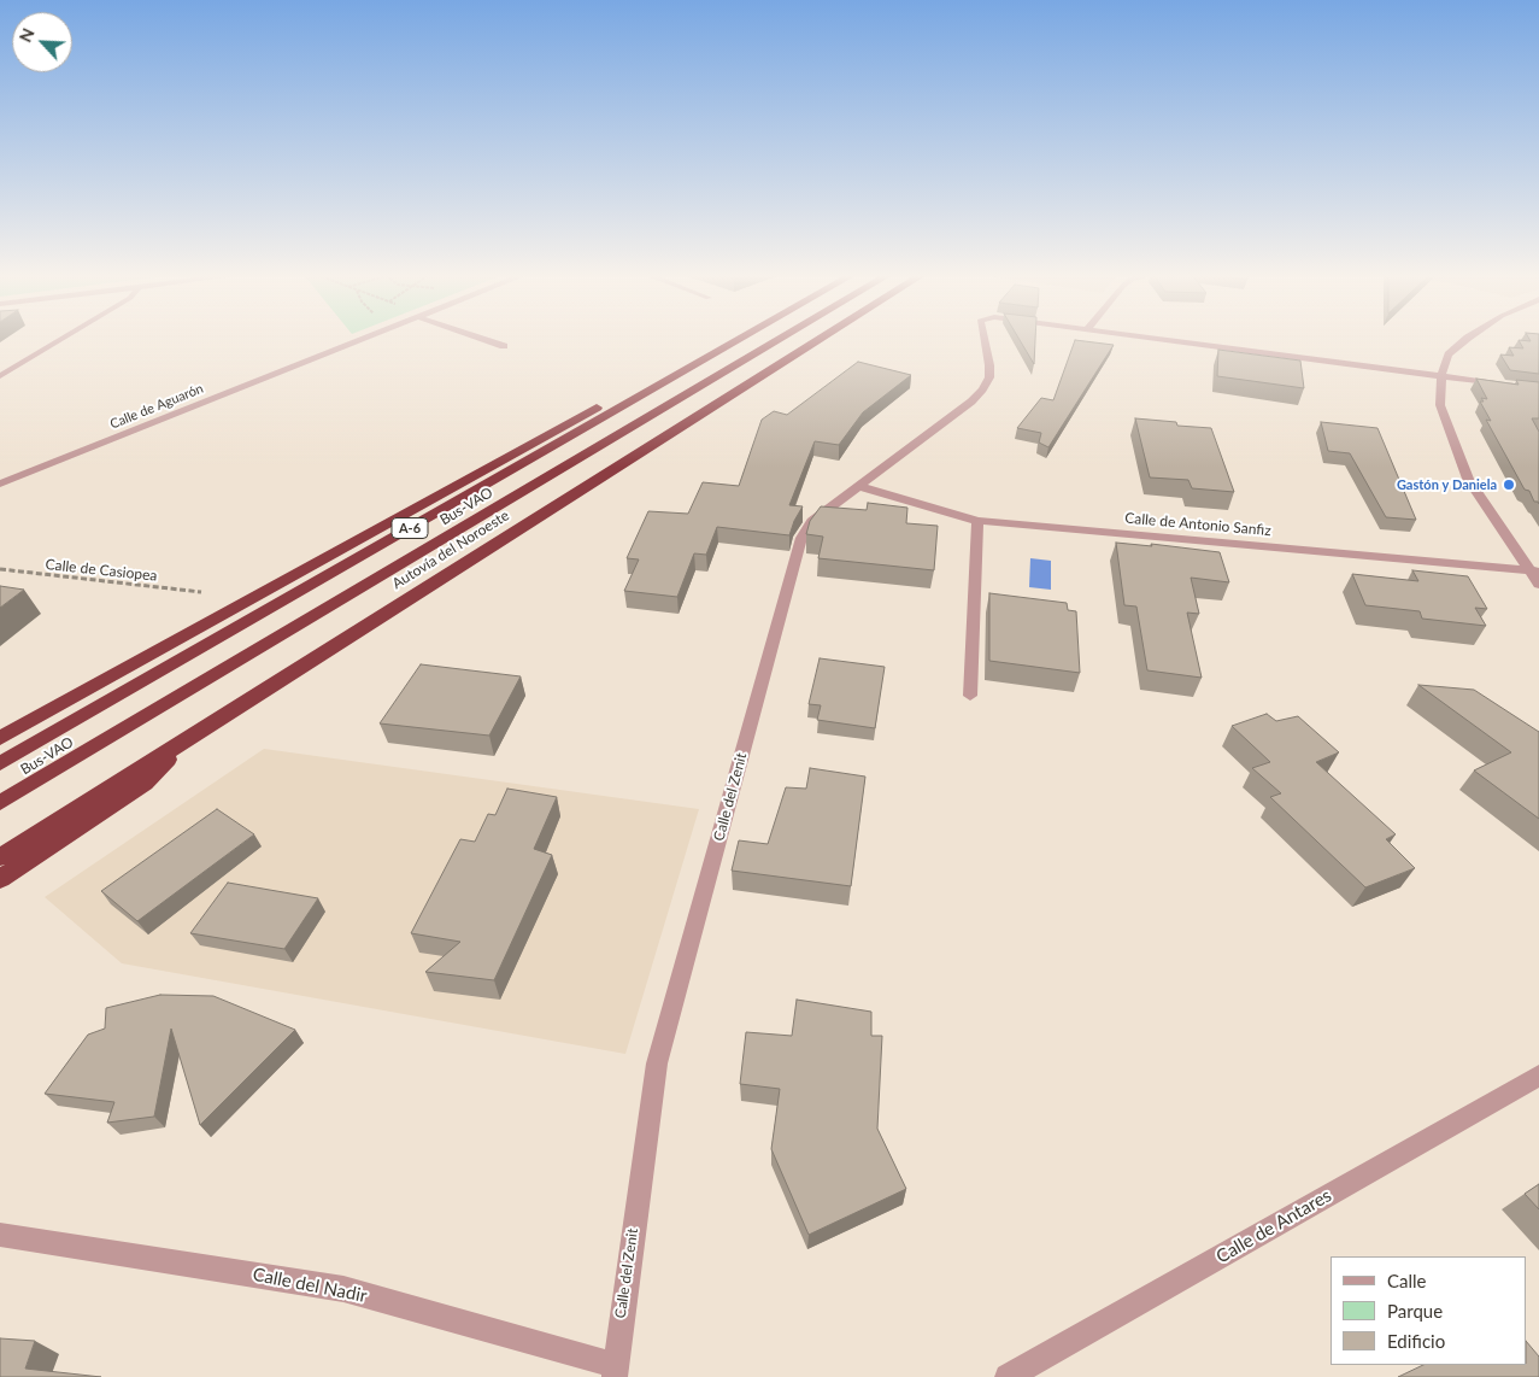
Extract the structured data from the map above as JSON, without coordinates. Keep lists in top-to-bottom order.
{
  "streets": {
    "highway": ["Bus-VAO", "A-6", "Autovía del Noroeste"],
    "street": [
      "Calle de Aguarón",
      "Calle de Antonio Sanfiz",
      "Calle del Zenit",
      "Calle de Antares",
      "Calle del Nadir"
    ],
    "path": ["Calle de Casiopea"]
  },
  "crossings": [
    ["Calle de Antonio Sanfiz", "Calle del Zenit"],
    ["Calle del Zenit", "Calle del Nadir"]
  ],
  "places": ["Gastón y Daniela"],
  "legend": ["Calle", "Parque", "Edificio"],
  "north": "top left"
}
